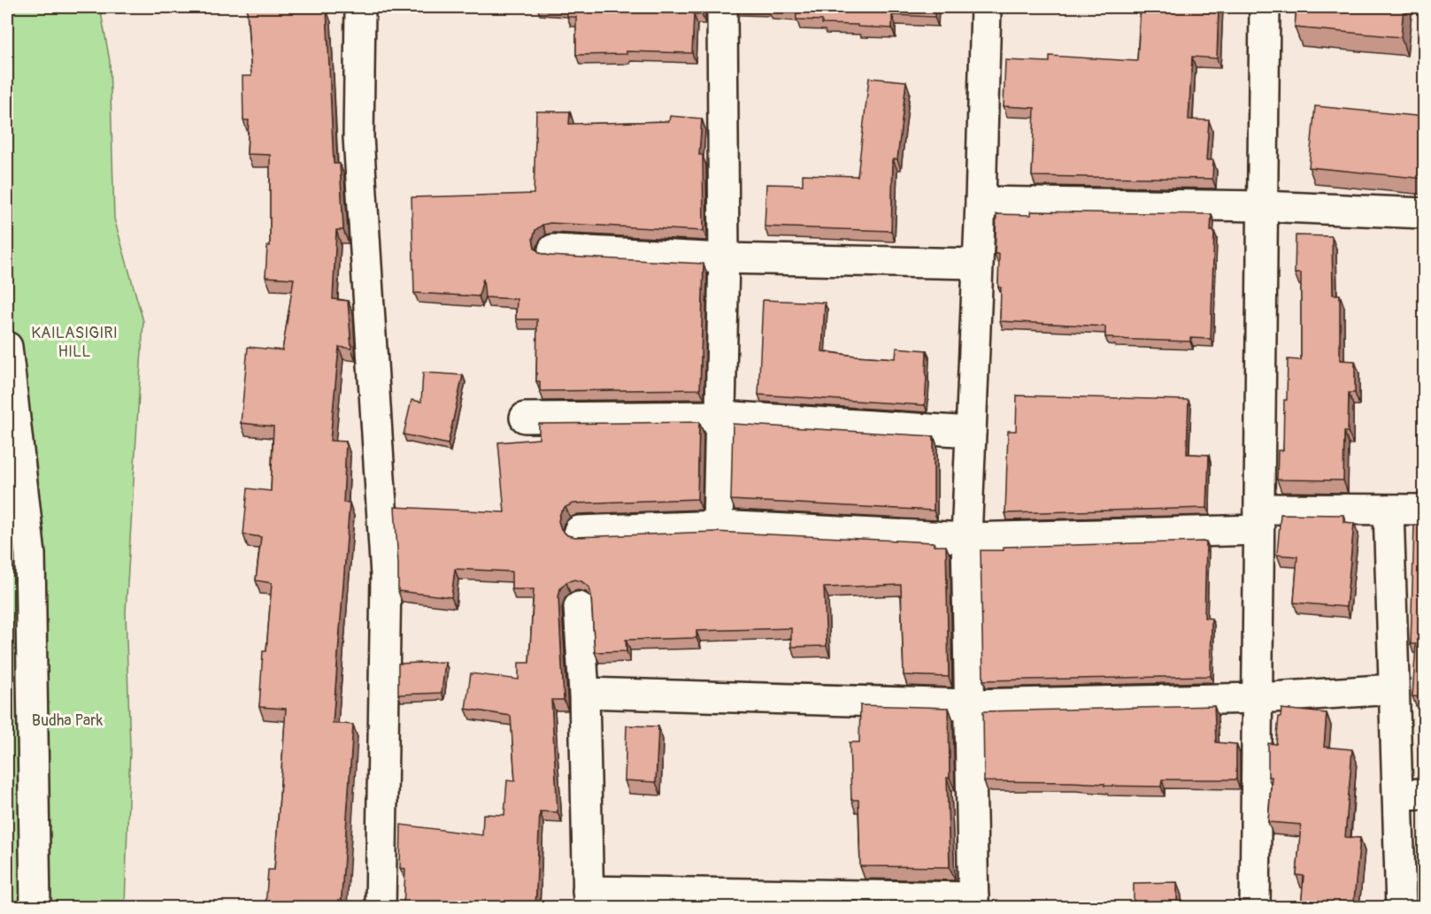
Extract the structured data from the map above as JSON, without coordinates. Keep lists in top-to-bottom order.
{
  "parks": ["KAILASIGIRI HILL", "Budha Park"]
}
